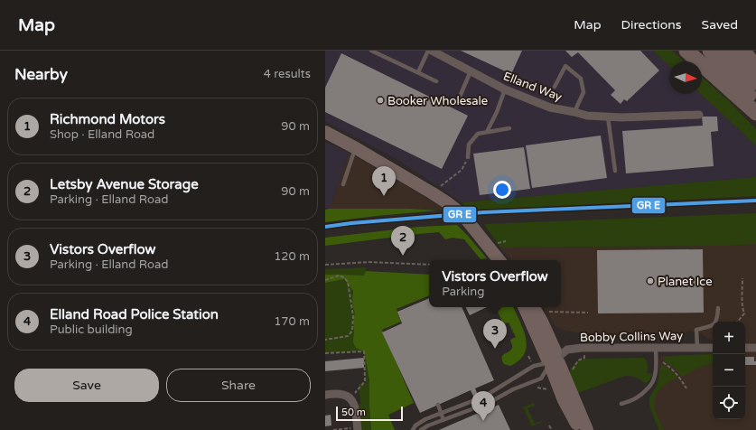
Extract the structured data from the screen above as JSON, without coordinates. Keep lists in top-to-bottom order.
{
  "streets": {
    "street": ["Elland Way", "Bobby Collins Way"]
  },
  "places": ["Booker Wholesale", "Planet Ice"],
  "scale_bar": "50 m",
  "north": "right",
  "page": {
    "header": "Map",
    "nav": ["Map", "Directions", "Saved"],
    "heading": ["Nearby", "4 results"],
    "list": [
      {
        "mark": "1",
        "name": "Richmond Motors",
        "note": "Shop · Elland Road",
        "value": "90 m"
      },
      {
        "mark": "2",
        "name": "Letsby Avenue Storage",
        "note": "Parking · Elland Road",
        "value": "90 m"
      },
      {
        "mark": "3",
        "name": "Vistors Overflow",
        "note": "Parking · Elland Road",
        "value": "120 m"
      },
      {
        "mark": "4",
        "name": "Elland Road Police Station",
        "note": "Public building",
        "value": "170 m"
      }
    ],
    "pins": [
      "1",
      "2",
      "3",
      "4"
    ],
    "popup": ["Vistors Overflow", "Parking"],
    "map_buttons": ["+", "−"],
    "buttons": ["Save", "Share"],
    "scale": "50 m"
  }
}
